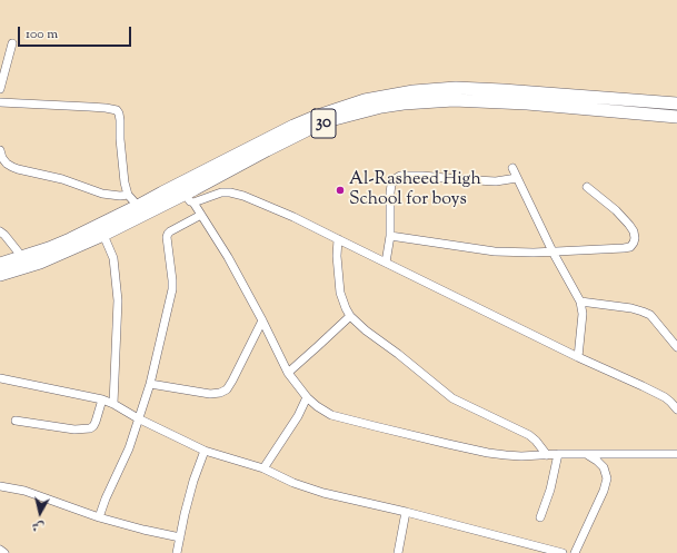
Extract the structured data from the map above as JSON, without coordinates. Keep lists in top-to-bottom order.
{
  "streets": {
    "main road": ["30"]
  },
  "places": ["Al-Rasheed High School for boys"],
  "scale_bar": "100 m",
  "north": "bottom"
}
